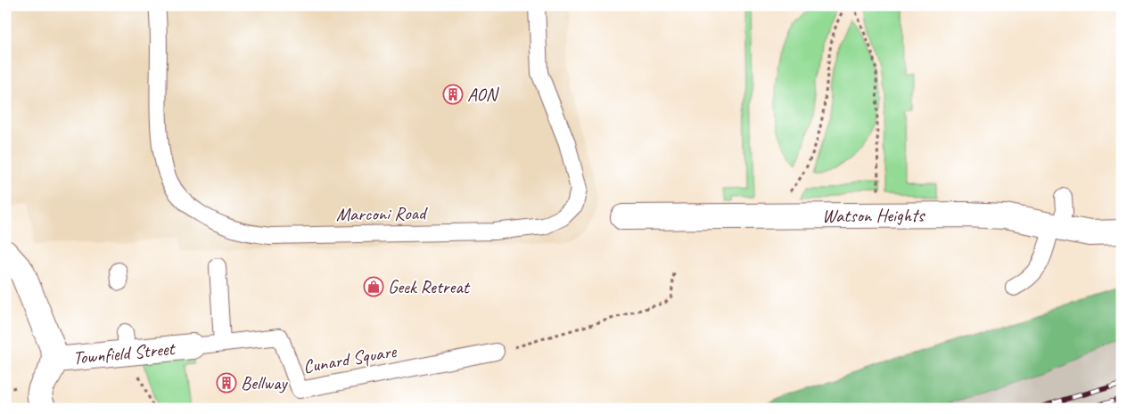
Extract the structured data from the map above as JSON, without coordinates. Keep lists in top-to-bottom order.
{
  "streets": {
    "street": ["Watson Heights", "Townfield Street"],
    "lane": ["Marconi Road", "Cunard Square"]
  },
  "crossings": [
    ["Townfield Street", "Cunard Square"]
  ],
  "places": {
    "building": ["AON", "Bellway"],
    "shop": ["Geek Retreat"]
  }
}
